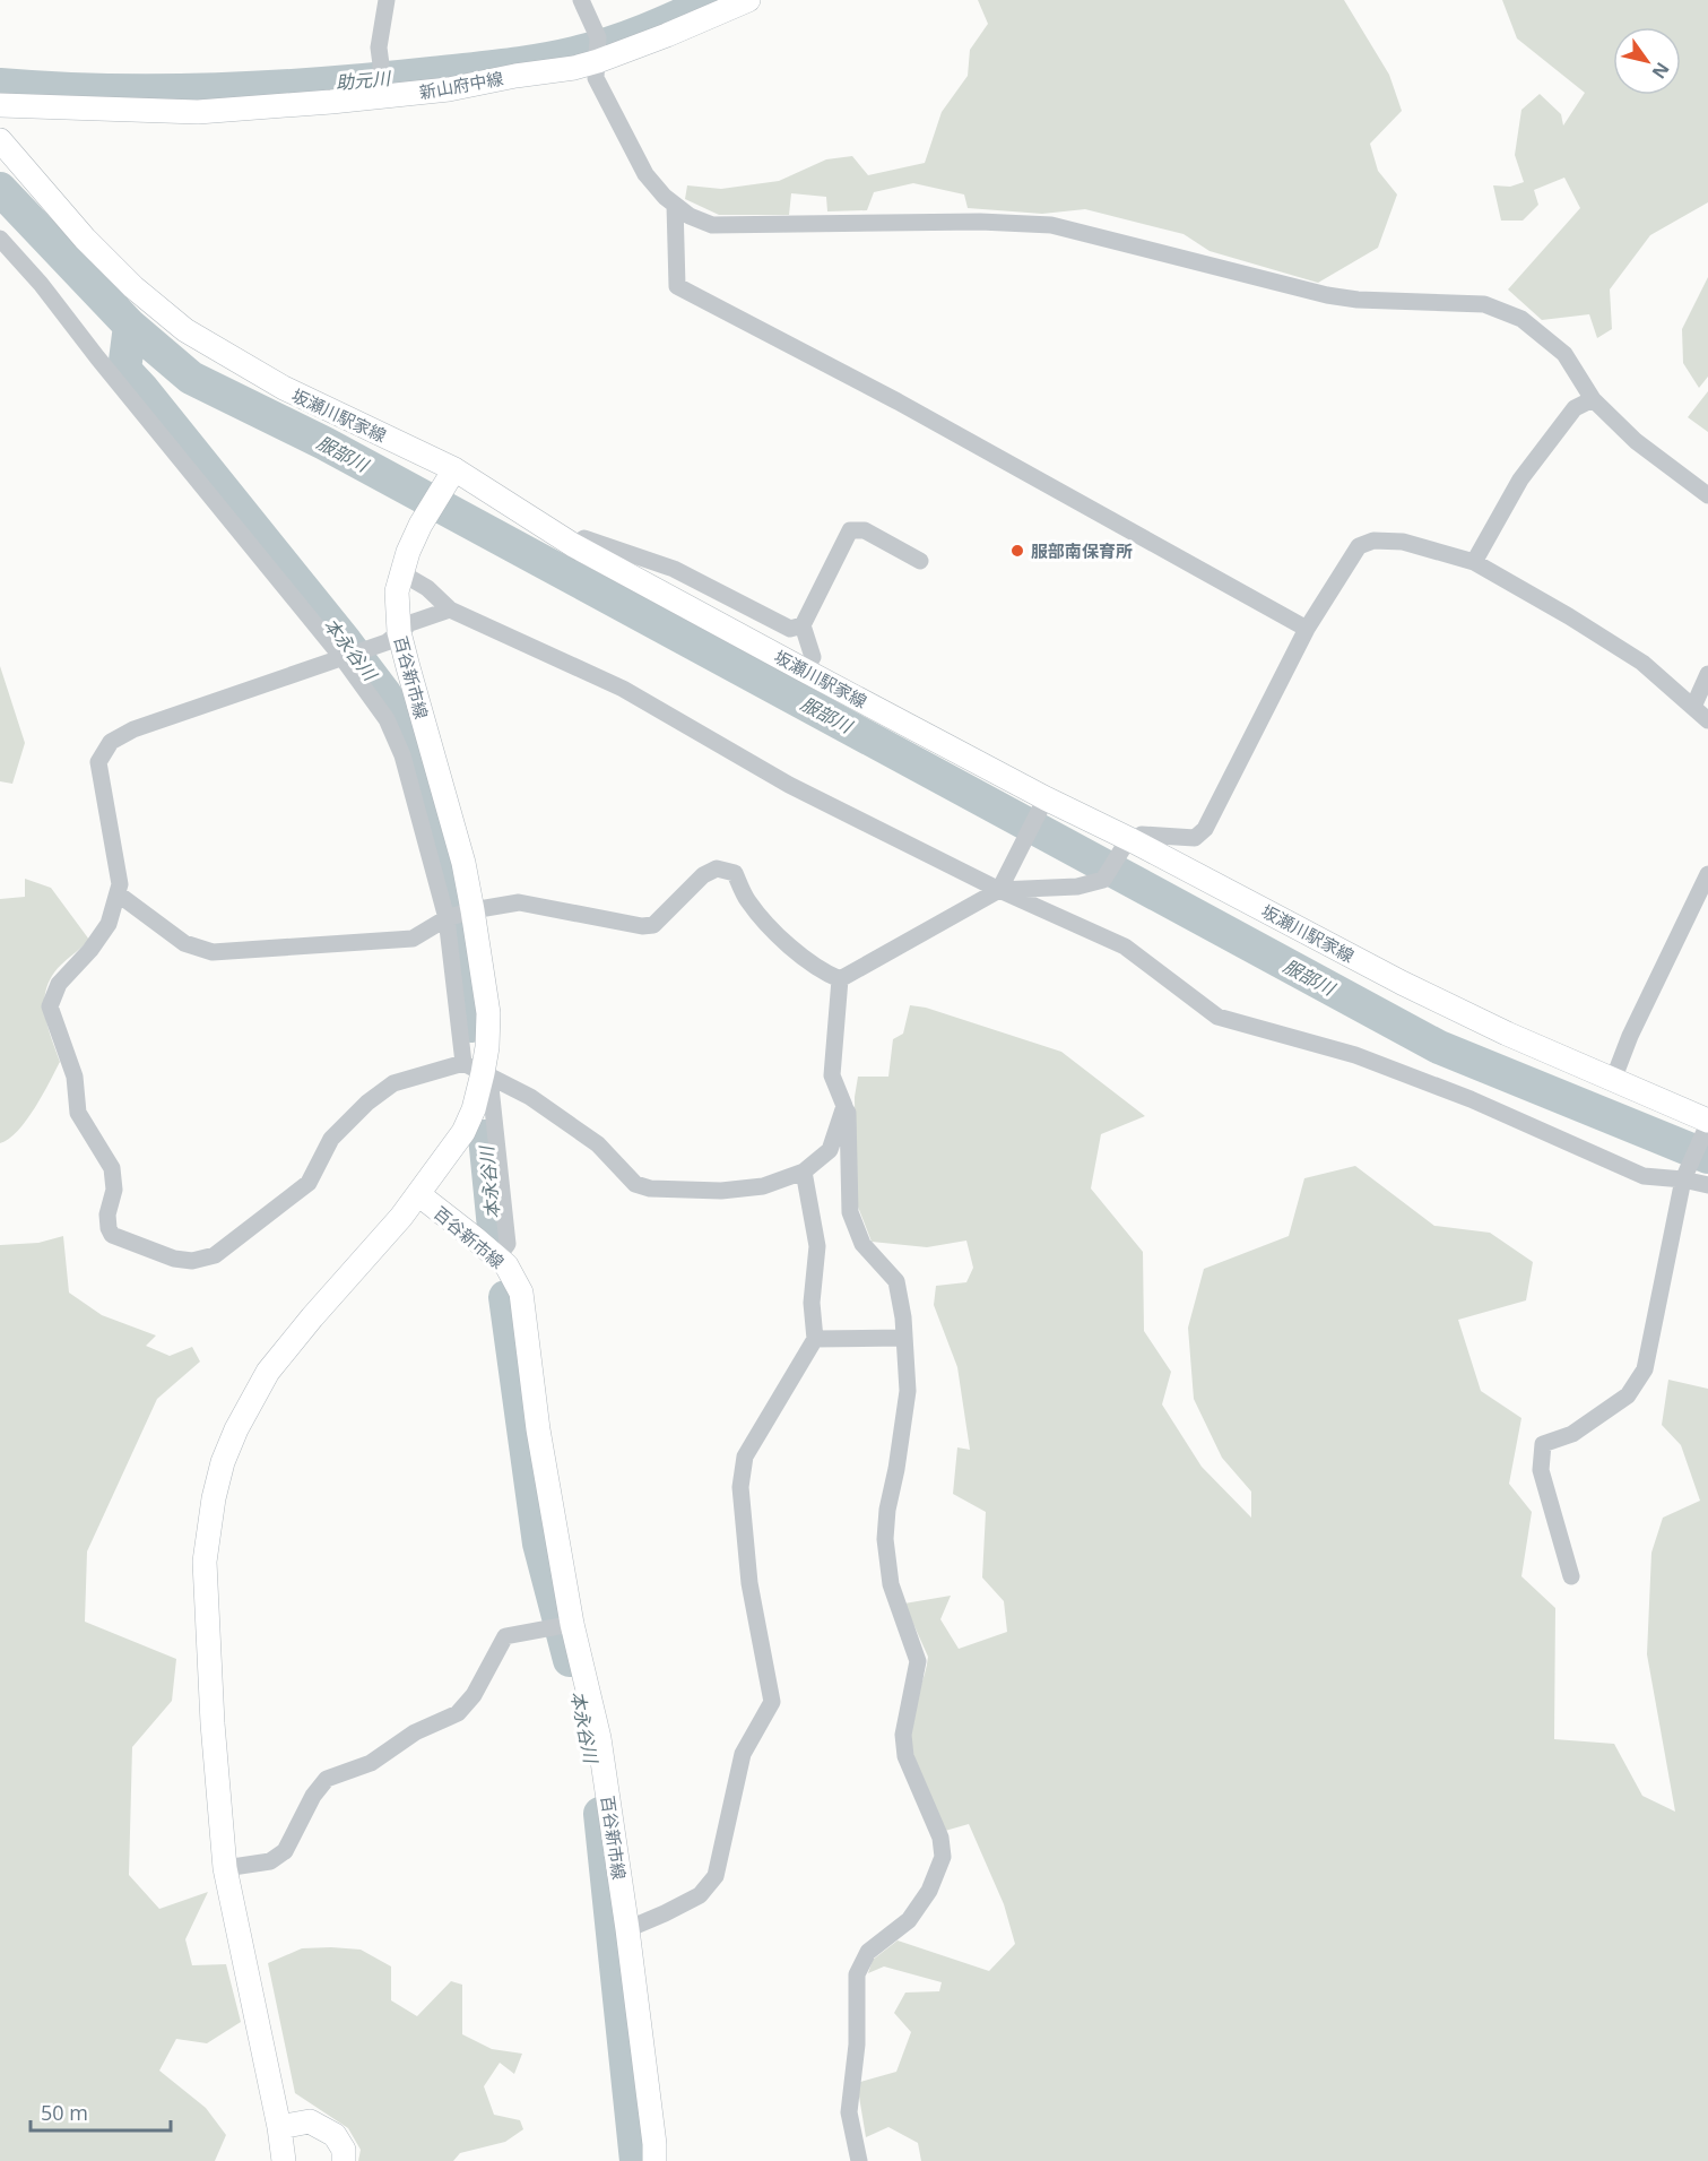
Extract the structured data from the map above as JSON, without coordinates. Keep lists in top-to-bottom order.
{
  "streets": {
    "main road": ["新山府中線", "坂瀬川駅家線", "百谷新市線"]
  },
  "crossings": [
    ["坂瀬川駅家線", "百谷新市線"]
  ],
  "water": ["助元川", "服部川", "本永谷川"],
  "places": ["服部南保育所"],
  "scale_bar": "50 m",
  "north": "bottom right"
}
